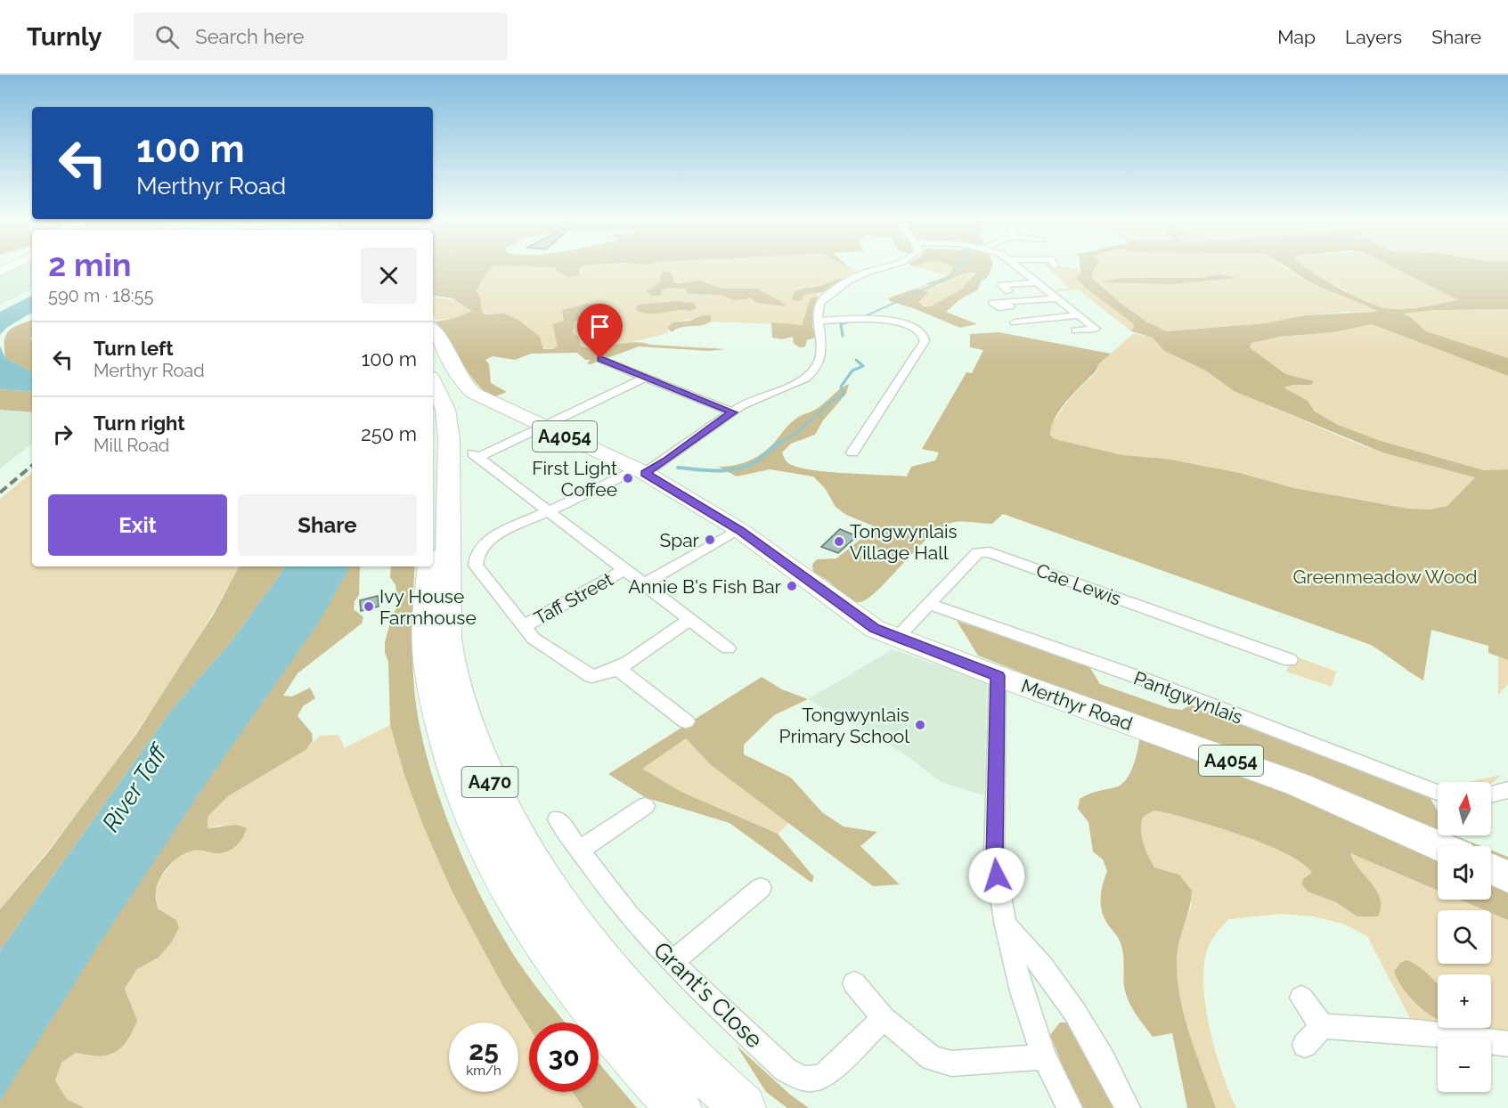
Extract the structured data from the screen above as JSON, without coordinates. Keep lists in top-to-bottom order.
{
  "streets": {
    "highway": ["A470"],
    "main road": ["A4054", "Merthyr Road"],
    "street": [
      "Cae Lewis",
      "Taff Street",
      "Pantgwynlais",
      "Grant's Close"
    ]
  },
  "crossings": [
    ["Cae Lewis", "Pantgwynlais"],
    ["Cae Lewis", "Merthyr Road"]
  ],
  "water": ["River Taff"],
  "parks": ["Greenmeadow Wood"],
  "places": [
    "First Light Coffee",
    "Spar",
    "Tongwynlais Village Hall",
    "Annie B's Fish Bar",
    "Ivy House Farmhouse",
    "Tongwynlais Primary School"
  ],
  "north": "top",
  "page": {
    "header": "Turnly",
    "search": "Search here",
    "nav": ["Map", "Layers", "Share"],
    "turn": ["100 m", "Merthyr Road"],
    "heading": ["2 min", "590 m · 18:55"],
    "list": [
      {
        "name": "Turn left",
        "note": "Merthyr Road",
        "value": "100 m"
      },
      {
        "name": "Turn right",
        "note": "Mill Road",
        "value": "250 m"
      }
    ],
    "buttons": ["Exit", "Share"],
    "map_buttons": ["+", "−"],
    "speed": "25 km/h",
    "limit": "30"
  }
}
